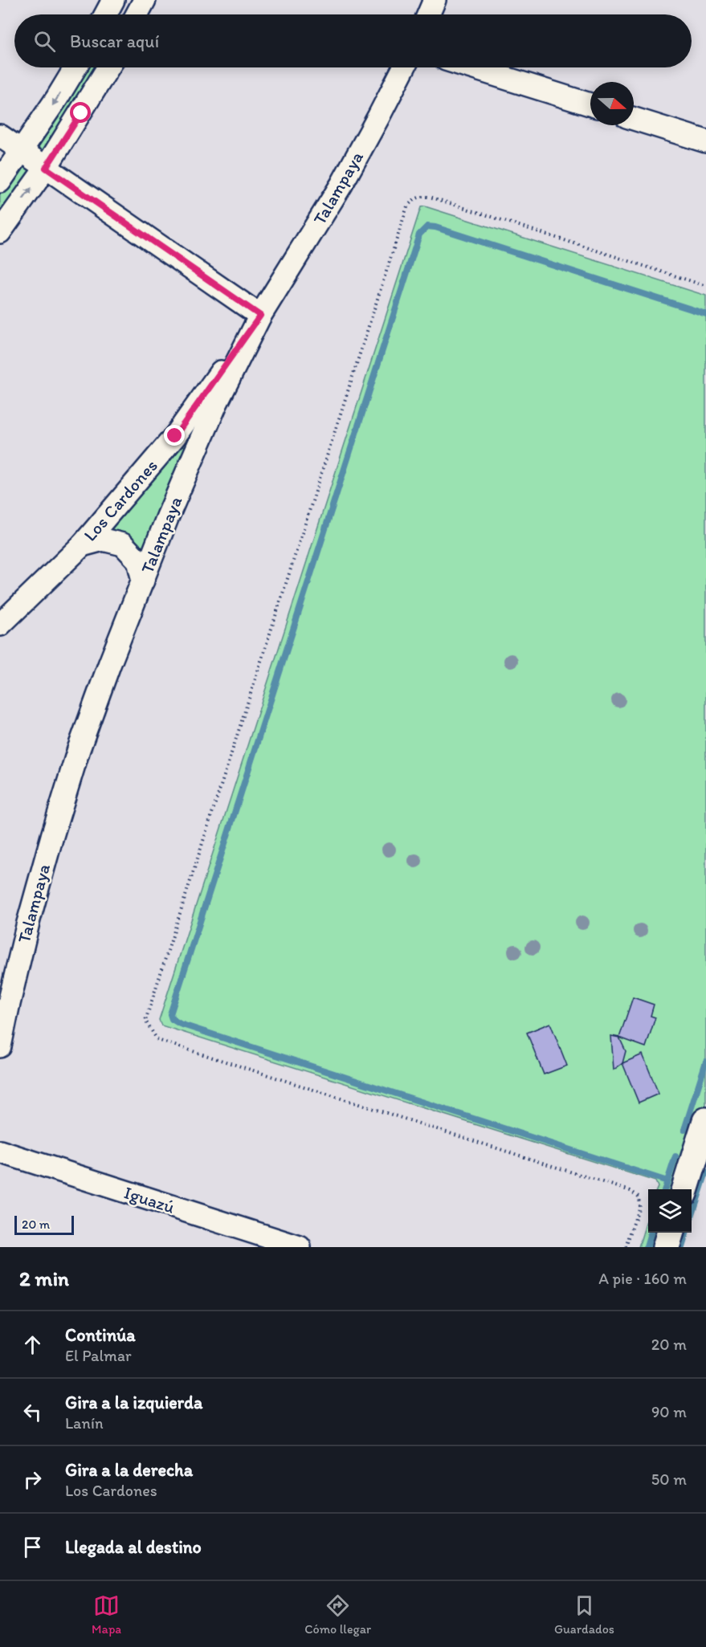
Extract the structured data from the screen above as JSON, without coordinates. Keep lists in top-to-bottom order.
{
  "streets": {
    "street": ["Talampaya", "Los Cardones", "Iguazú"]
  },
  "crossings": [
    ["Talampaya", "Los Cardones"]
  ],
  "scale_bar": "20 m",
  "north": "right",
  "page": {
    "search": "Buscar aquí",
    "scale": "20 m",
    "heading": ["2 min", "A pie · 160 m"],
    "list": [
      ["Continúa", "El Palmar", "20 m"],
      ["Gira a la izquierda", "Lanín", "90 m"],
      ["Gira a la derecha", "Los Cardones", "50 m"],
      "Llegada al destino"
    ],
    "nav": ["Mapa", "Cómo llegar", "Guardados"]
  }
}
